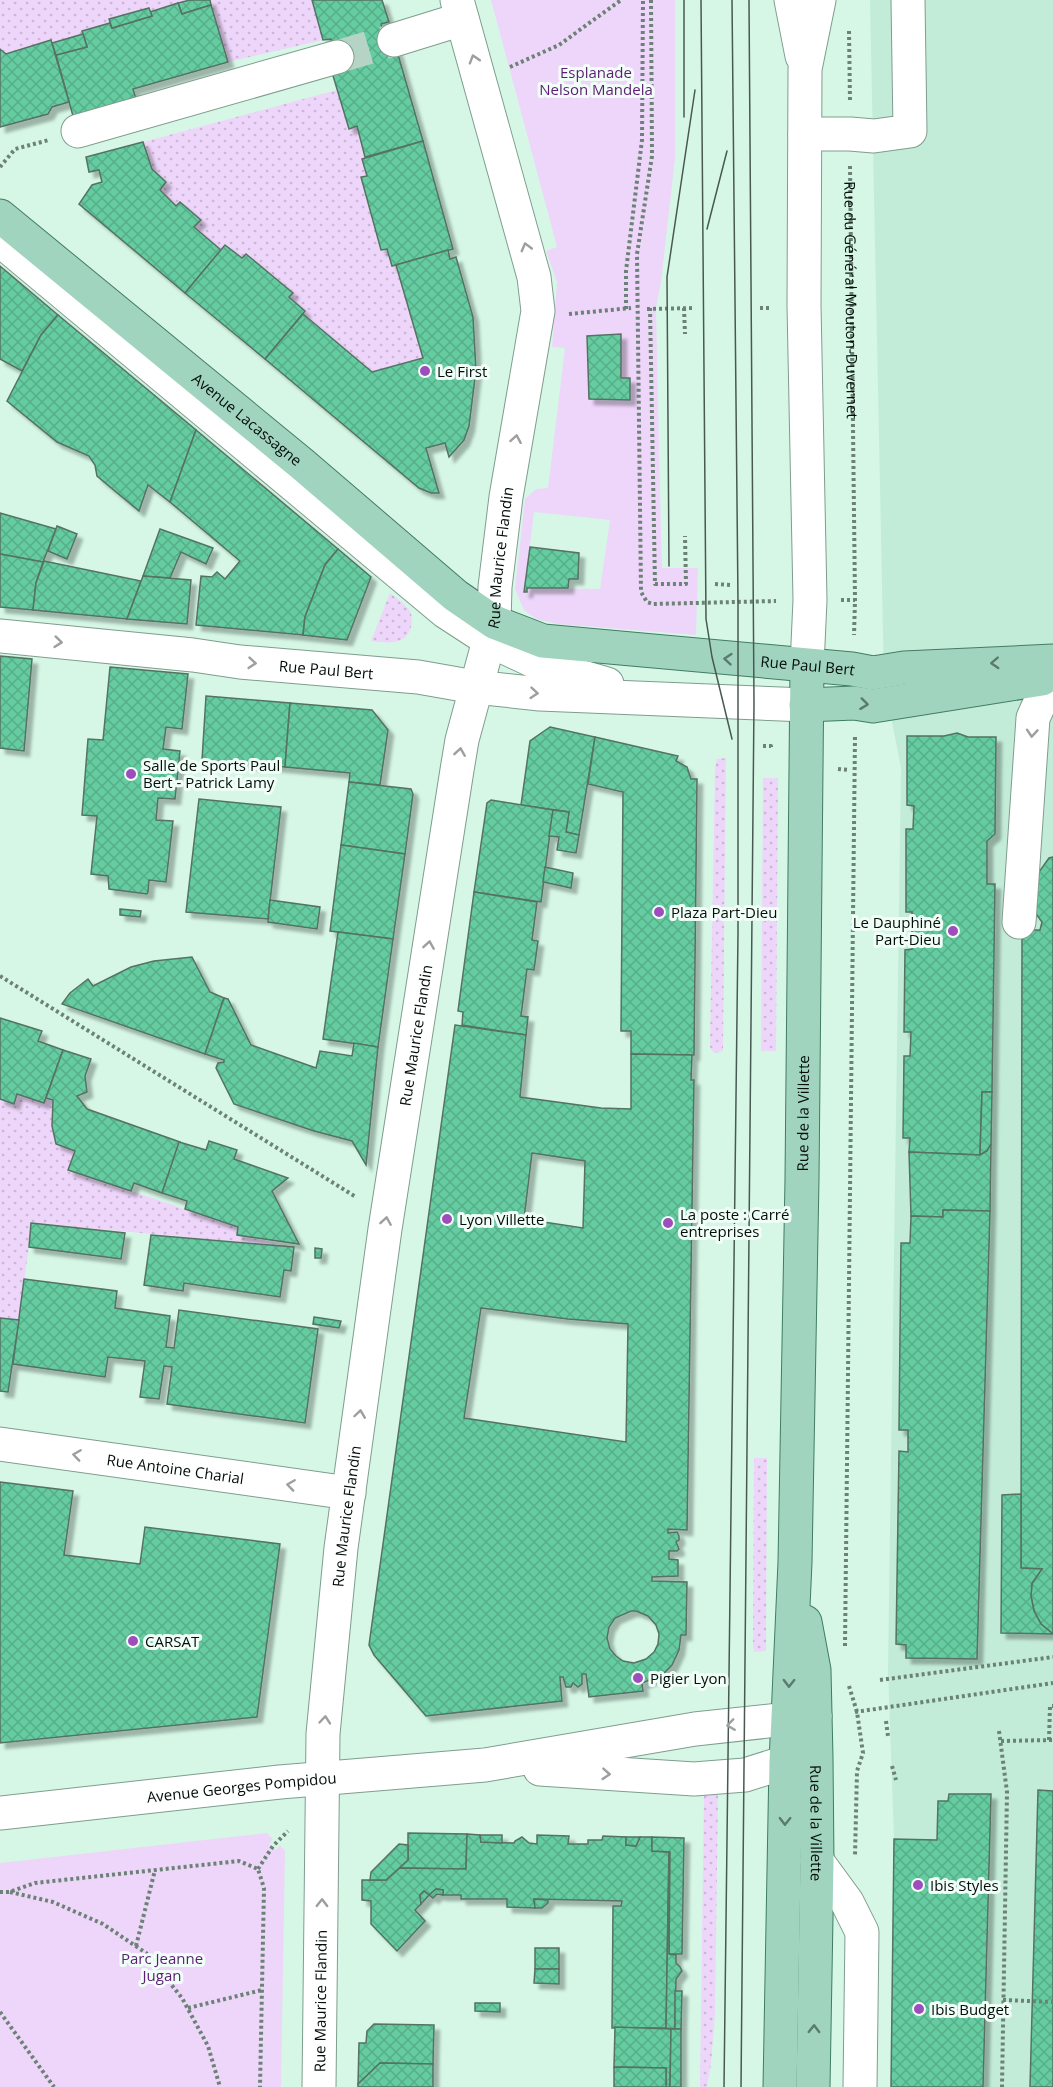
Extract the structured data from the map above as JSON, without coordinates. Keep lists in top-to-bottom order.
{
  "streets": {
    "main road": ["Avenue Lacassagne", "Rue Paul Bert", "Rue de la Villette"],
    "street": ["Rue Maurice Flandin", "Rue Antoine Charial", "Avenue Georges Pompidou"],
    "path": ["Rue du Général Mouton-Duvernet"]
  },
  "crossings": [
    ["Rue du Général Mouton-Duvernet", "Rue Paul Bert"],
    ["Avenue Lacassagne", "Rue Maurice Flandin"],
    ["Avenue Lacassagne", "Rue Paul Bert"],
    ["Rue Maurice Flandin", "Rue Paul Bert"],
    ["Rue Maurice Flandin", "Rue Antoine Charial"],
    ["Rue Maurice Flandin", "Avenue Georges Pompidou"],
    ["Rue Paul Bert", "Rue de la Villette"],
    ["Rue de la Villette", "Avenue Georges Pompidou"]
  ],
  "one_way": ["Rue Maurice Flandin", "Rue Antoine Charial"],
  "parks": ["Esplanade Nelson Mandela", "Parc Jeanne Jugan"],
  "places": [
    "Le First",
    "Salle de Sports Paul Bert - Patrick Lamy",
    "Plaza Part-Dieu",
    "Le Dauphiné Part-Dieu",
    "Lyon Villette",
    "La poste : Carré entreprises",
    "CARSAT",
    "Pigier Lyon",
    "Ibis Styles",
    "Ibis Budget"
  ]
}
